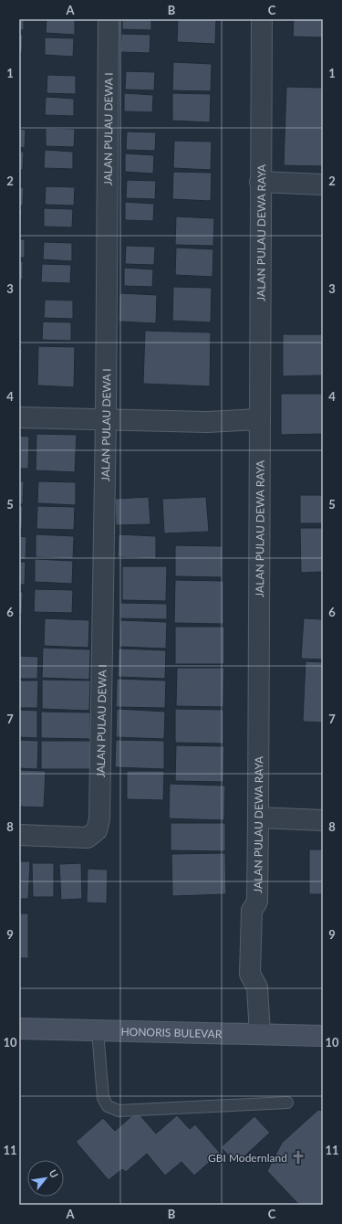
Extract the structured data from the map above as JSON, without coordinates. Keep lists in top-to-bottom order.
{
  "streets": {
    "street": ["JALAN PULAU DEWA I", "JALAN PULAU DEWA RAYA", "HONORIS BULEVAR"]
  },
  "crossings": [
    ["JALAN PULAU DEWA RAYA", "HONORIS BULEVAR"]
  ],
  "places": {
    "church": ["GBI Modernland"]
  },
  "north": "top right",
  "grid": {
    "columns": ["A", "B", "C"],
    "rows": [
      "1",
      "2",
      "3",
      "4",
      "5",
      "6",
      "7",
      "8",
      "9",
      "10",
      "11"
    ]
  }
}
